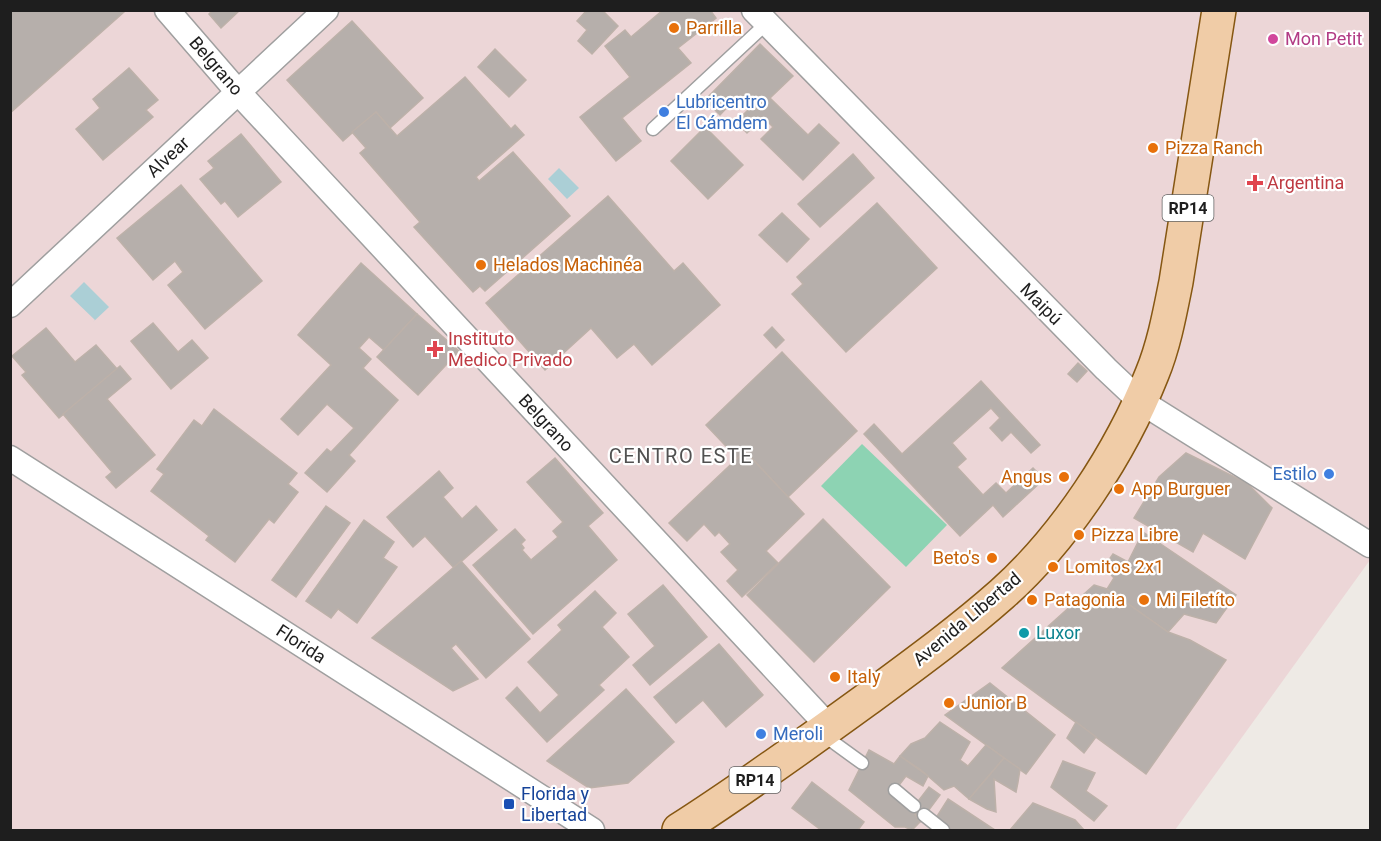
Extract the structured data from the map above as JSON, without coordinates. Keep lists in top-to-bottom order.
{
  "streets": {
    "main road": ["RP14", "Avenida Libertad"],
    "street": [
      "Belgrano",
      "Alvear",
      "Maipú",
      "Florida"
    ]
  },
  "crossings": [
    ["Belgrano", "Alvear"],
    ["Belgrano", "Avenida Libertad"],
    ["Maipú", "Avenida Libertad"]
  ],
  "districts": ["CENTRO ESTE"],
  "places": {
    "other": [
      "Parrilla",
      "Mon Petit",
      "Lubricentro El Cámdem",
      "Pizza Ranch",
      "Helados Machinéa",
      "Estilo",
      "Angus",
      "App Burguer",
      "Pizza Libre",
      "Beto's",
      "Lomitos 2x1",
      "Patagonia",
      "Mi Filetíto",
      "Luxor",
      "Italy",
      "Junior B",
      "Meroli"
    ],
    "health": ["Argentina", "Instituto Medico Privado"],
    "transit": ["Florida y Libertad"]
  }
}
